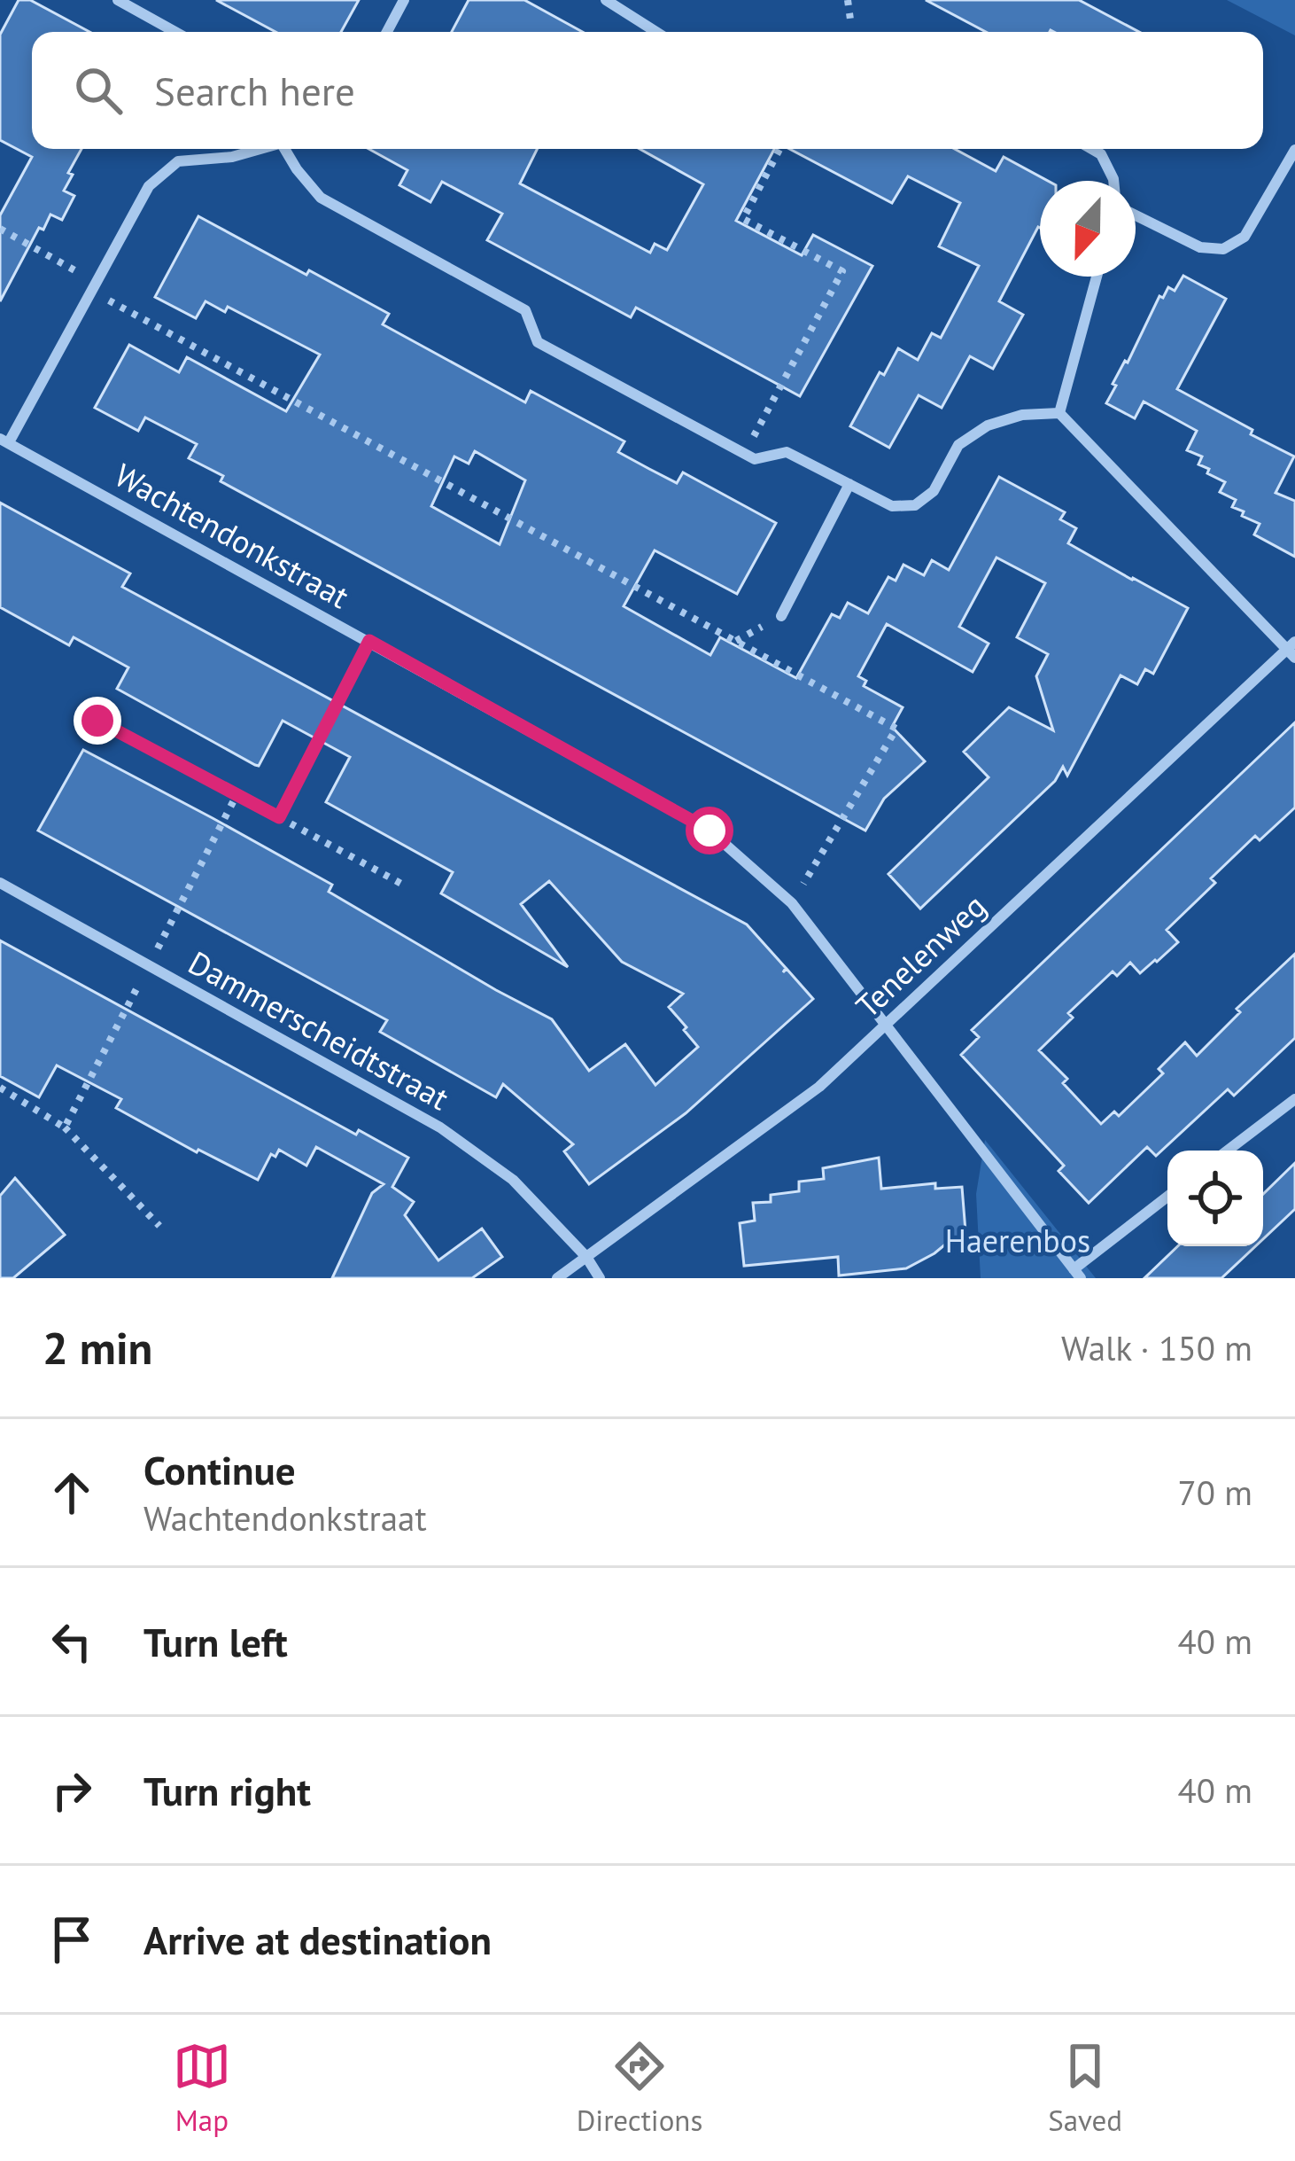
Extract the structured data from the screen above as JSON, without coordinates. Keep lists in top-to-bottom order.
{
  "streets": {
    "street": ["Wachtendonkstraat", "Tenelenweg", "Dammerscheidtstraat"]
  },
  "crossings": [
    ["Wachtendonkstraat", "Tenelenweg"],
    ["Tenelenweg", "Dammerscheidtstraat"]
  ],
  "parks": ["Haerenbos"],
  "north": "bottom",
  "page": {
    "search": "Search here",
    "heading": ["2 min", "Walk · 150 m"],
    "list": [
      ["Continue", "Wachtendonkstraat", "70 m"],
      ["Turn left", "40 m"],
      ["Turn right", "40 m"],
      "Arrive at destination"
    ],
    "nav": ["Map", "Directions", "Saved"]
  }
}
